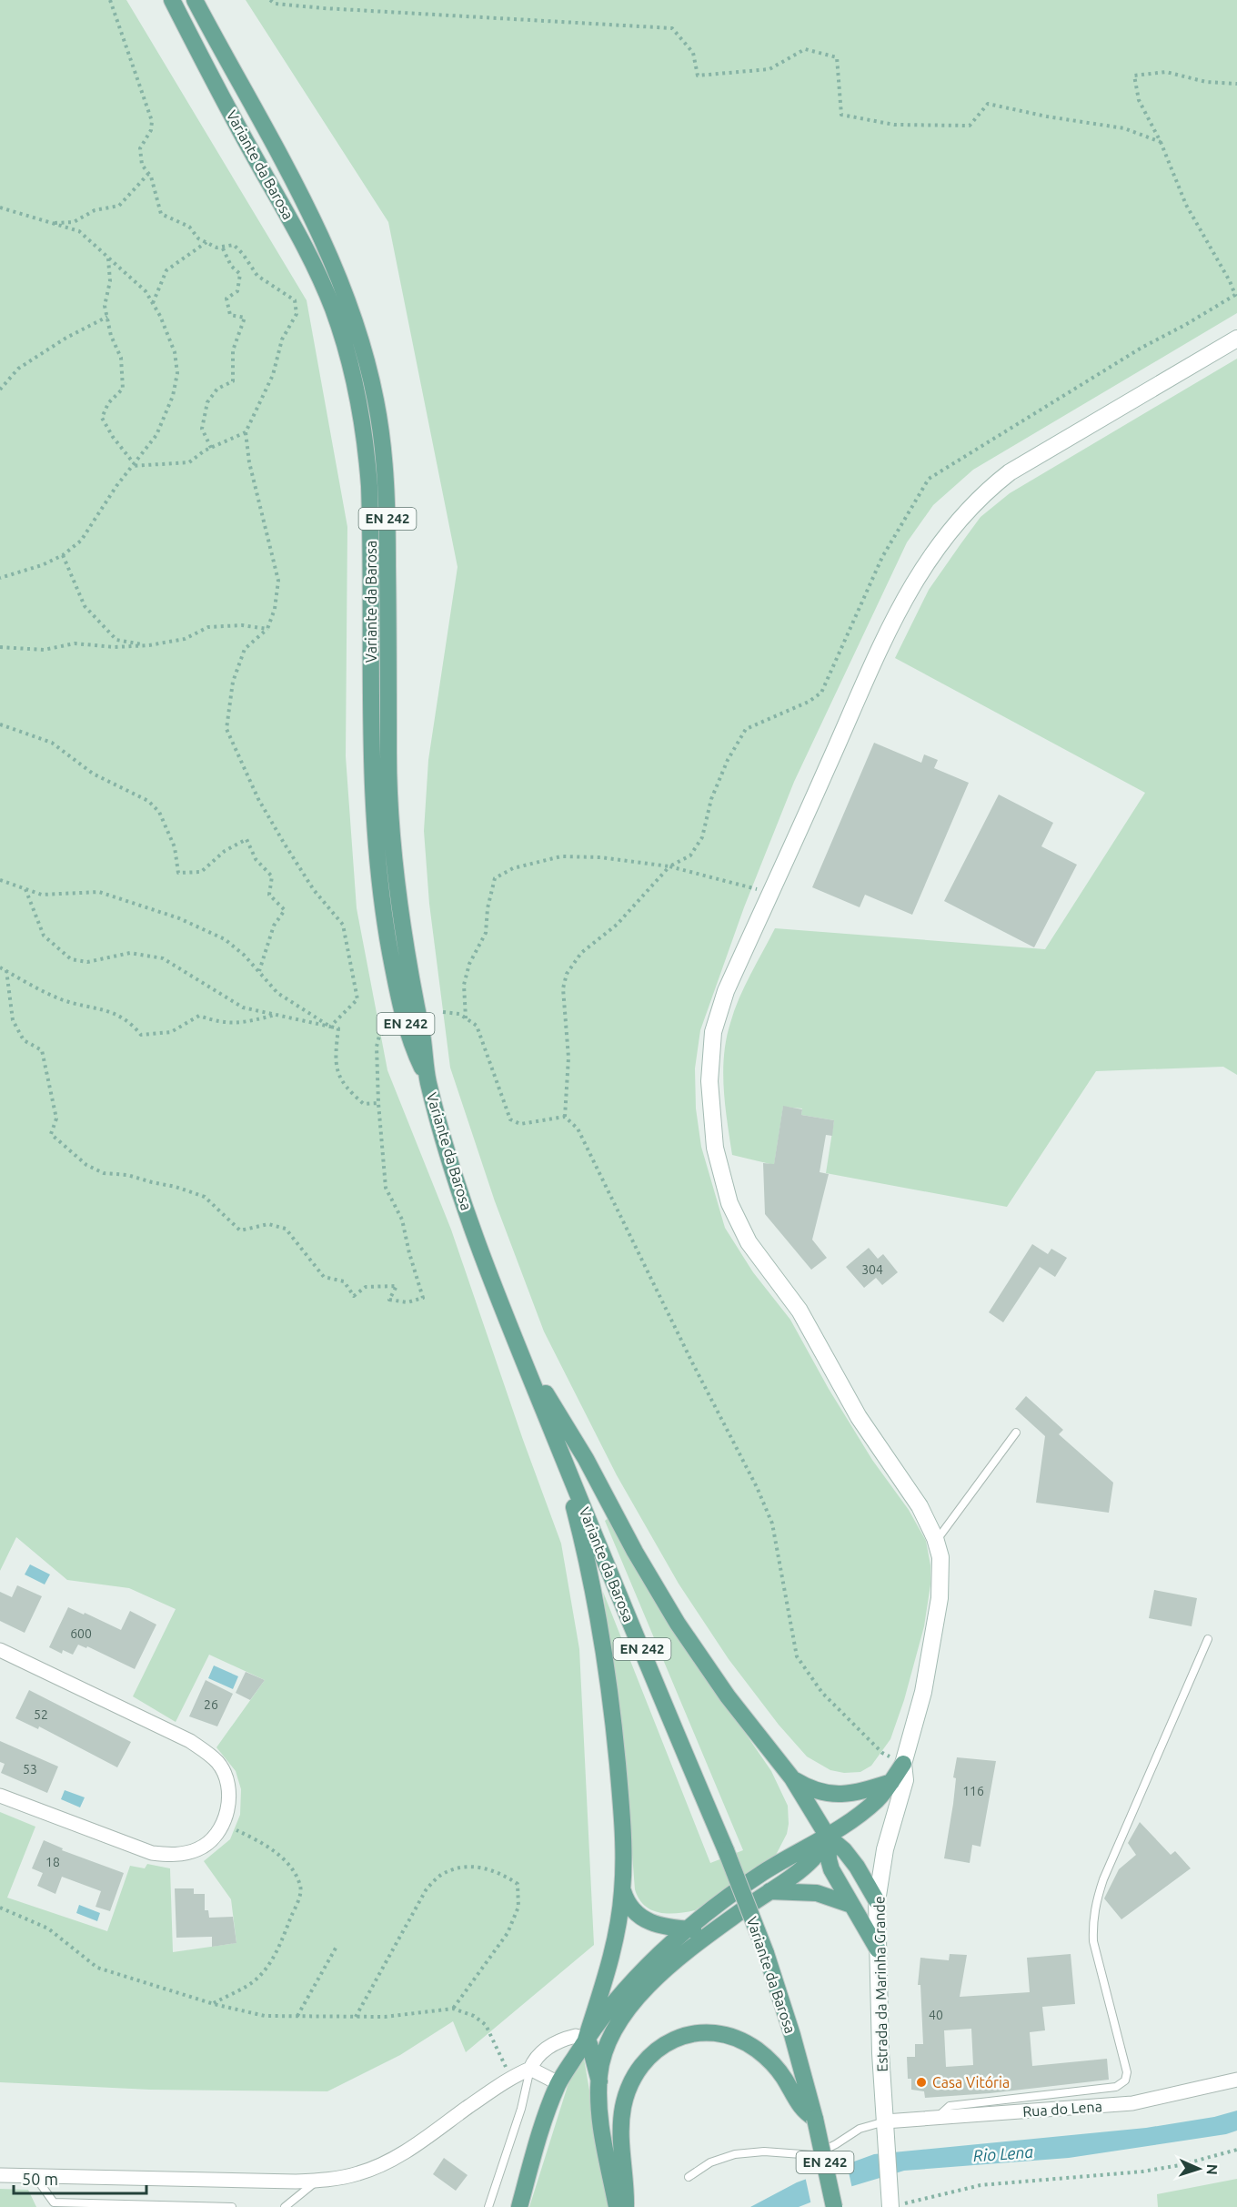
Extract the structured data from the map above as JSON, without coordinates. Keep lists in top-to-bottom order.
{
  "streets": {
    "main road": ["Variante da Barosa", "EN 242", "Estrada da Marinha Grande"],
    "street": ["Rua do Lena"]
  },
  "crossings": [
    ["Estrada da Marinha Grande", "Rua do Lena"]
  ],
  "water": ["Rio Lena"],
  "places": ["Casa Vitória"],
  "house_numbers": [
    "304",
    "600",
    "26",
    "52",
    "53",
    "116",
    "18",
    "40"
  ],
  "scale_bar": "50 m",
  "north": "right"
}
